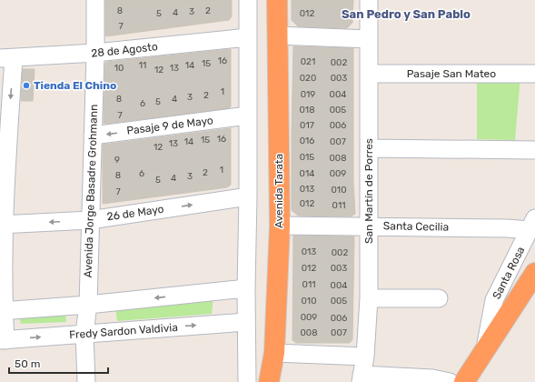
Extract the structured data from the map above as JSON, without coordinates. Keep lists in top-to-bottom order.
{
  "streets": {
    "highway": ["Avenida Tarata"],
    "street": [
      "28 de Agosto",
      "Pasaje San Mateo",
      "Pasaje 9 de Mayo",
      "Avenida Jorge Basadre Grohmann",
      "San Martín de Porres",
      "26 de Mayo",
      "Santa Cecilia",
      "Santa Rosa",
      "Fredy Sardon Valdivia"
    ]
  },
  "crossings": [
    ["28 de Agosto", "Avenida Jorge Basadre Grohmann"],
    ["Pasaje San Mateo", "San Martín de Porres"],
    ["Pasaje 9 de Mayo", "Avenida Jorge Basadre Grohmann"],
    ["Avenida Jorge Basadre Grohmann", "26 de Mayo"],
    ["Avenida Jorge Basadre Grohmann", "Fredy Sardon Valdivia"],
    ["Avenida Tarata", "Santa Cecilia"],
    ["San Martín de Porres", "Santa Cecilia"],
    ["Santa Cecilia", "Santa Rosa"]
  ],
  "one_way": ["Pasaje 9 de Mayo"],
  "districts": ["San Pedro y San Pablo"],
  "places": ["Tienda El Chino"],
  "house_numbers": [
    "8",
    "2",
    "3",
    "4",
    "5",
    "012",
    "7",
    "16",
    "021",
    "002",
    "15",
    "11",
    "14",
    "10",
    "13",
    "12",
    "020",
    "003",
    "1",
    "019",
    "004",
    "2",
    "3",
    "8",
    "4",
    "5",
    "6",
    "018",
    "005",
    "7",
    "017",
    "006",
    "16",
    "15",
    "016",
    "14",
    "007",
    "13",
    "12",
    "015",
    "008",
    "9",
    "1",
    "2",
    "6",
    "014",
    "009",
    "8",
    "3",
    "4",
    "5",
    "013",
    "010",
    "7",
    "012",
    "011",
    "013",
    "002",
    "012",
    "003",
    "011",
    "004",
    "010",
    "005",
    "009",
    "006",
    "008",
    "007"
  ],
  "scale_bar": "50 m"
}
